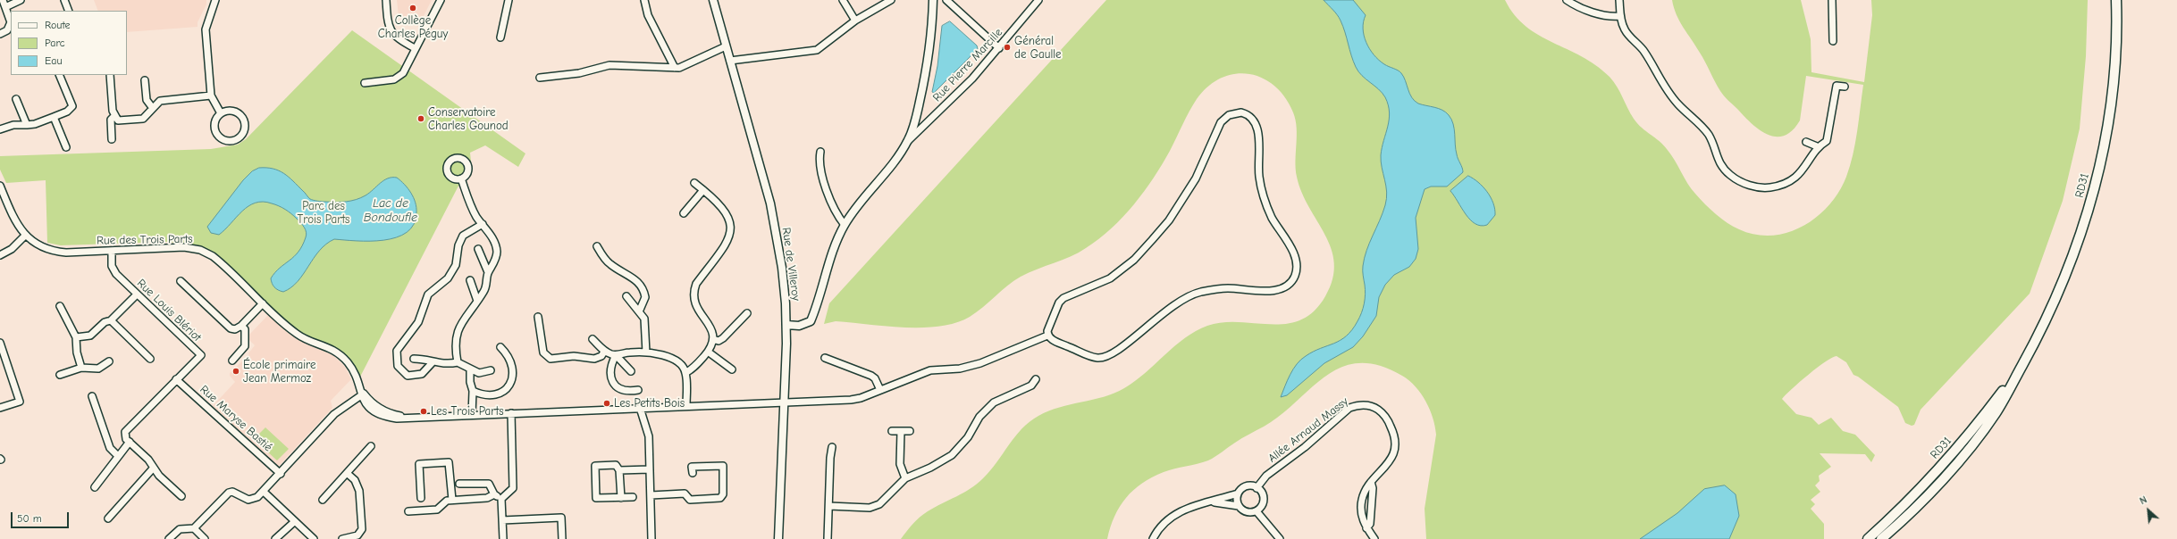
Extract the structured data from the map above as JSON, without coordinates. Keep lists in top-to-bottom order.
{
  "streets": {
    "main road": ["RD31"],
    "street": [
      "Rue Pierre Marcille",
      "Rue des Trois Parts",
      "Rue de Villeroy",
      "Rue Louis Blériot",
      "Rue Maryse Bastié",
      "Allée Arnaud Massy"
    ]
  },
  "crossings": [
    ["Rue des Trois Parts", "Rue de Villeroy"],
    ["Rue des Trois Parts", "Rue Louis Blériot"],
    ["Rue Louis Blériot", "Rue Maryse Bastié"]
  ],
  "water": ["Lac de Bondoufle"],
  "parks": ["Parc des Trois Parts"],
  "places": [
    "Collège Charles Péguy",
    "Général de Gaulle",
    "Conservatoire Charles Gounod",
    "École primaire Jean Mermoz",
    "Les Petits Bois",
    "Les Trois Parts"
  ],
  "legend": ["Route", "Parc", "Eau"],
  "scale_bar": "50 m",
  "north": "top left"
}
